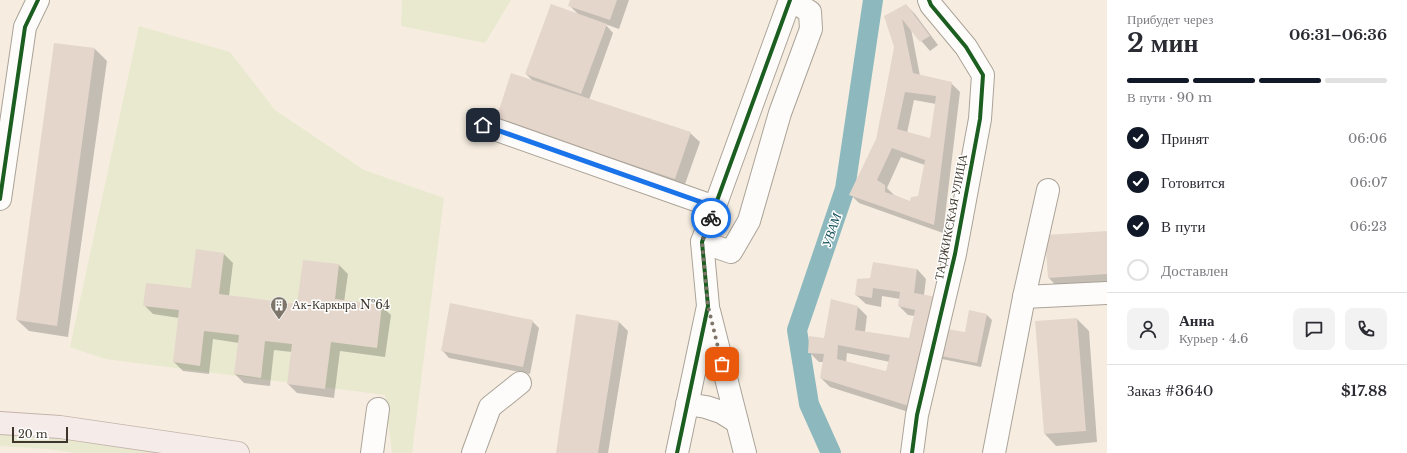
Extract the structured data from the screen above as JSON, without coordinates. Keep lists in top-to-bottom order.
{
  "streets": {
    "street": ["ТАДЖИКСКАЯ УЛИЦА"]
  },
  "water": ["УВАМ"],
  "places": {
    "building": ["Ак-Каркыра №64"]
  },
  "scale_bar": "20 m",
  "page": {
    "heading": ["2 мин", "Прибудет через", "06:31–06:36"],
    "panel": [
      "Анна",
      "Курьер · 4.6",
      "Заказ #3640",
      "$17.88"
    ],
    "bar": "В пути · 90 m",
    "list": [
      ["Принят", "06:06"],
      ["Готовится", "06:07"],
      ["В пути", "06:23"],
      "Доставлен"
    ],
    "scale": "20 m"
  }
}
